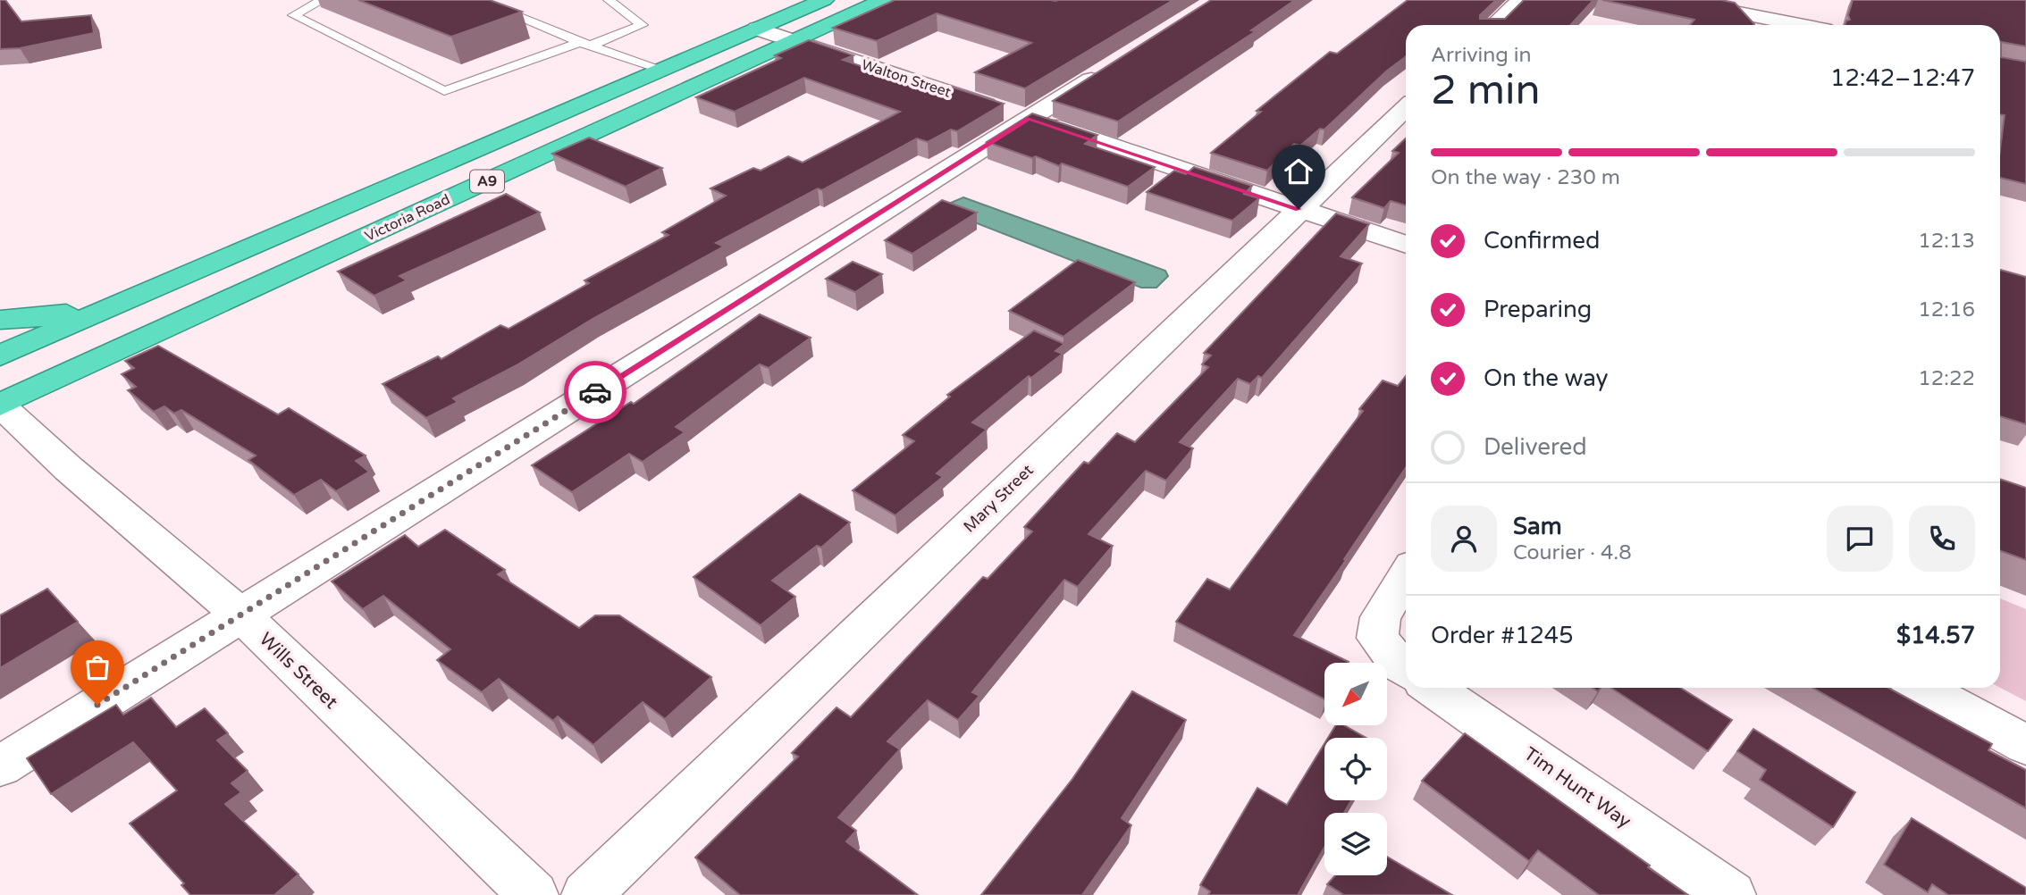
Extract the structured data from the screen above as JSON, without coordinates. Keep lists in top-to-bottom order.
{
  "streets": {
    "highway": ["A9", "Victoria Road"],
    "street": [
      "Walton Street",
      "Mary Street",
      "Wills Street",
      "Tim Hunt Way"
    ]
  },
  "crossings": [
    ["Walton Street", "A9"],
    ["Walton Street", "Victoria Road"],
    ["Walton Street", "Mary Street"],
    ["Victoria Road", "Wills Street"]
  ],
  "north": "bottom left",
  "page": {
    "heading": ["2 min", "Arriving in", "12:42–12:47"],
    "panel": [
      "Sam",
      "Courier · 4.8",
      "Order #1245",
      "$14.57"
    ],
    "bar": "On the way · 230 m",
    "list": [
      ["Confirmed", "12:13"],
      ["Preparing", "12:16"],
      ["On the way", "12:22"],
      "Delivered"
    ]
  }
}
